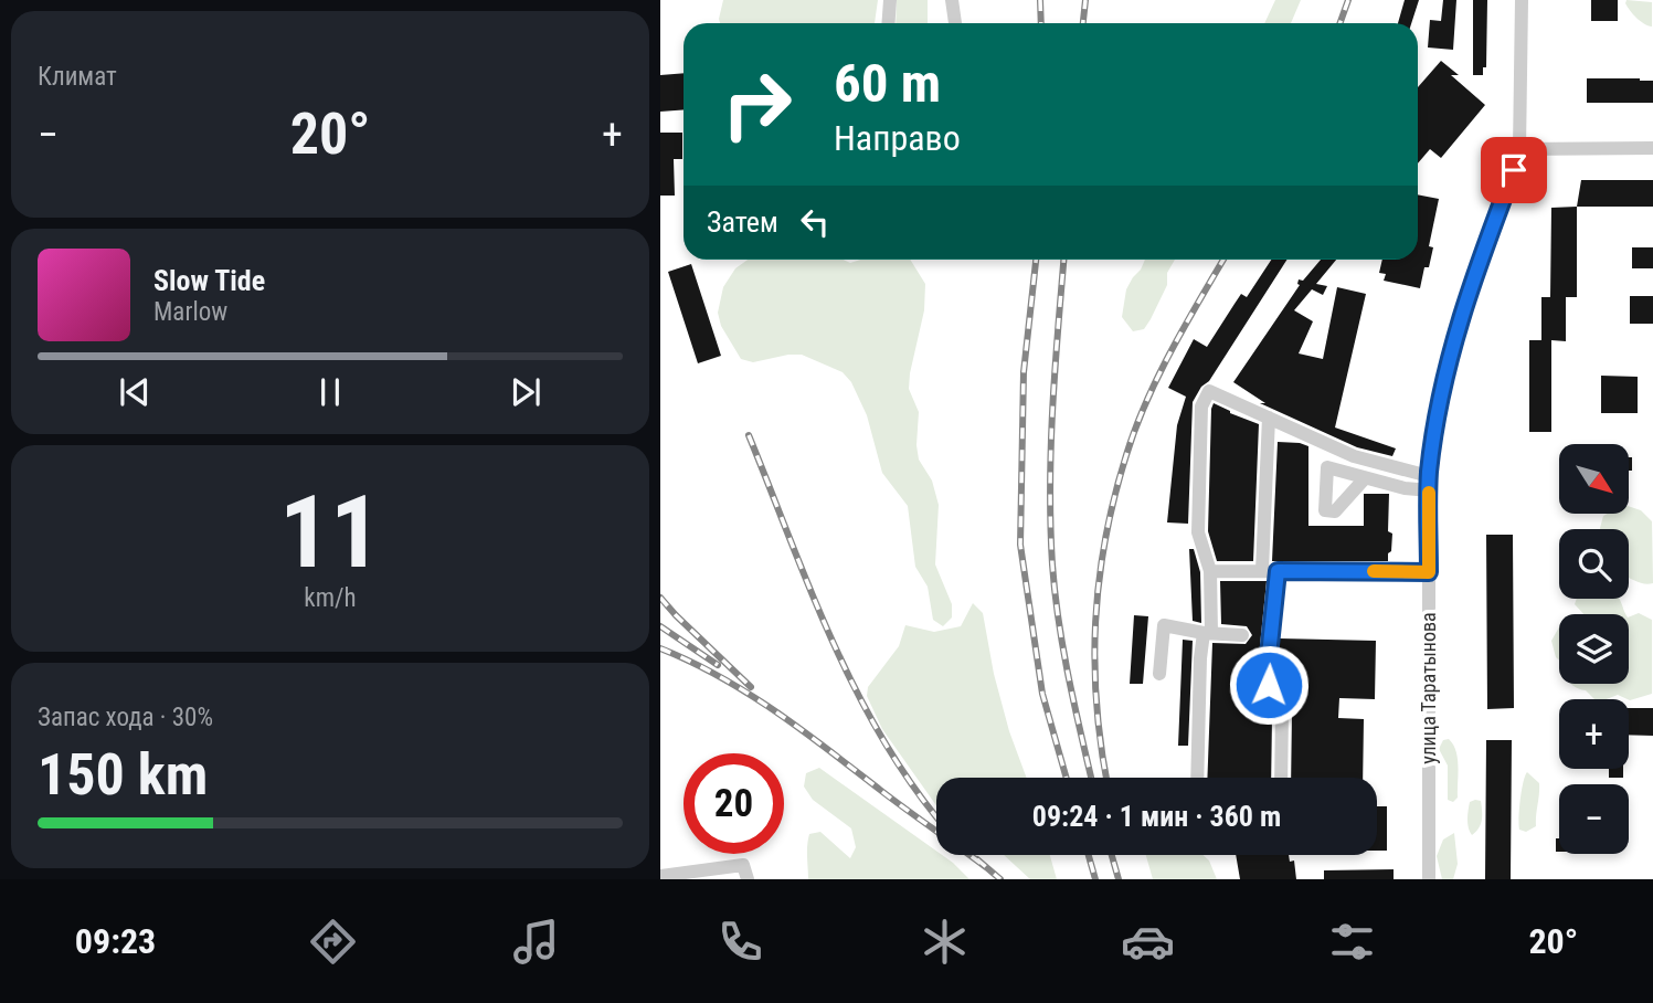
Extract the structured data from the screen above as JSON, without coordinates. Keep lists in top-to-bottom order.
{
  "streets": {
    "street": ["улица Таратынова"]
  },
  "north": "bottom right",
  "page": {
    "tile": [
      "Климат",
      ["11", "km/h"],
      ["Запас хода · 30%", "150 km"]
    ],
    "turn": ["60 m", "Направо"],
    "heat": ["−", "20°", "+"],
    "then": "Затем",
    "song": ["Slow Tide", "Marlow"],
    "map_buttons": ["+", "−"],
    "limit": "20",
    "trip": "09:24 · 1 мин · 360 m",
    "tabs": ["09:23", "20°"]
  }
}
